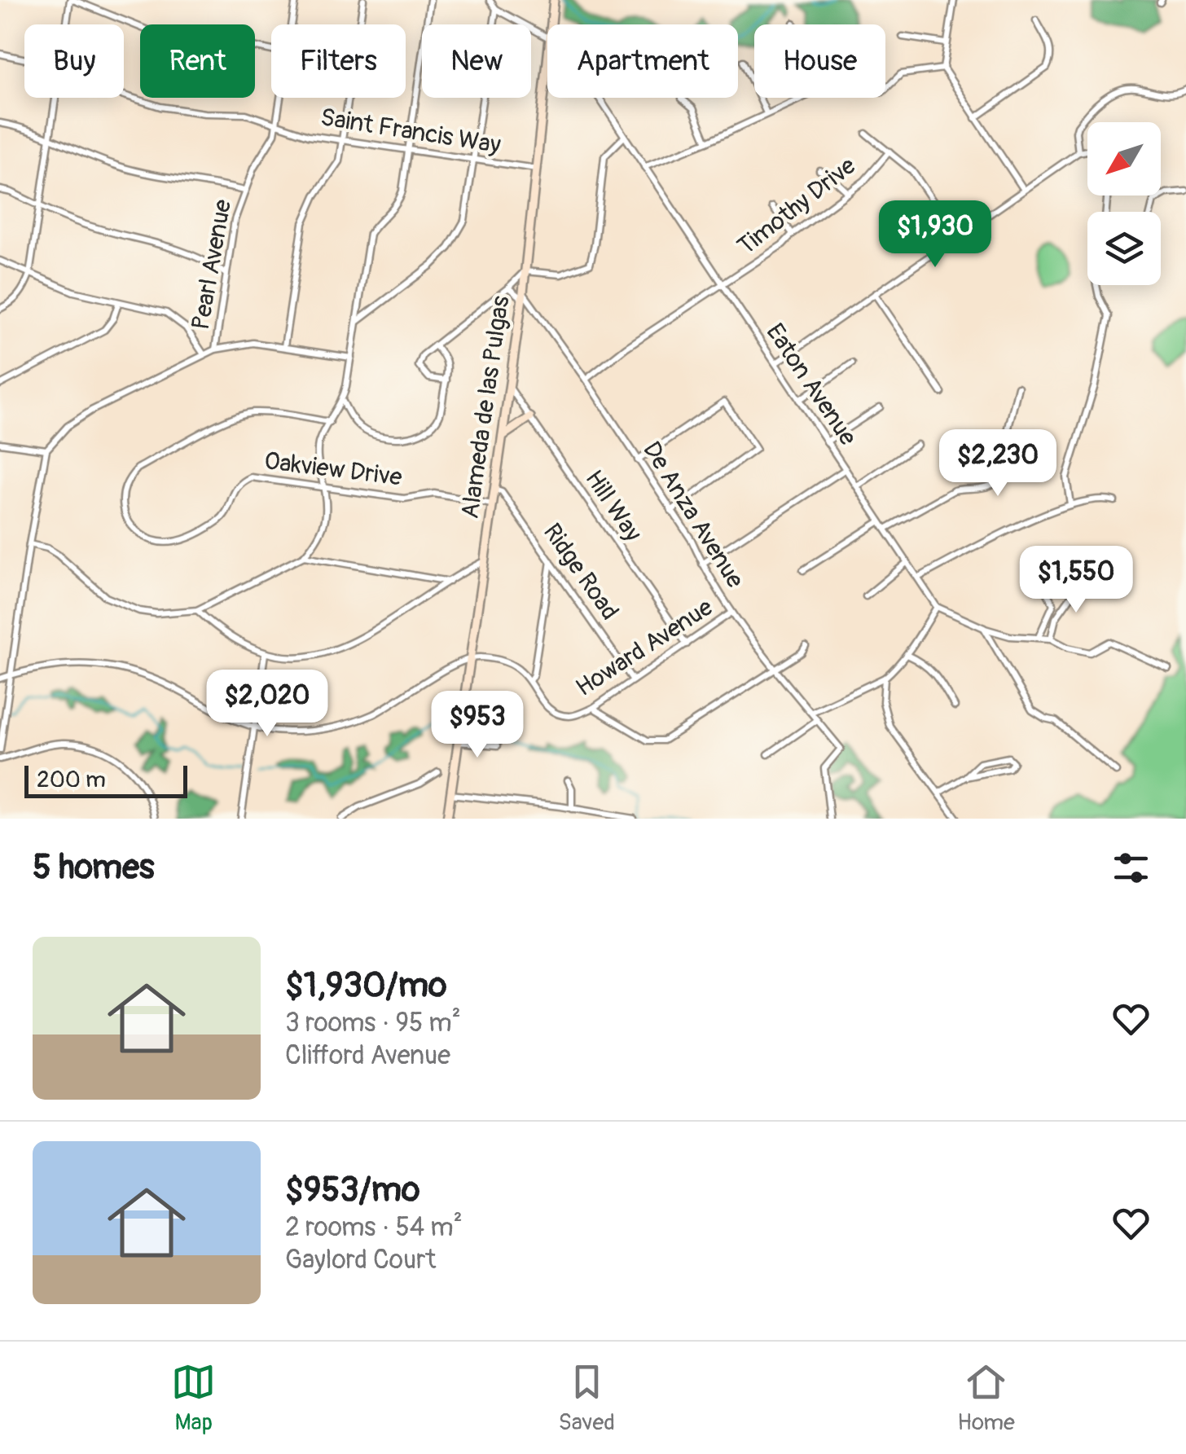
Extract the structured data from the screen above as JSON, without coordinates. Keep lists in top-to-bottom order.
{
  "streets": {
    "main road": ["Alameda de las Pulgas"],
    "street": [
      "Saint Francis Way",
      "Timothy Drive",
      "Pearl Avenue",
      "Eaton Avenue",
      "Oakview Drive",
      "Hill Way",
      "De Anza Avenue",
      "Ridge Road",
      "Howard Avenue"
    ]
  },
  "crossings": [
    ["Saint Francis Way", "Pearl Avenue"],
    ["Saint Francis Way", "Alameda de las Pulgas"],
    ["Timothy Drive", "Eaton Avenue"],
    ["Timothy Drive", "De Anza Avenue"],
    ["Alameda de las Pulgas", "Oakview Drive"],
    ["Alameda de las Pulgas", "Hill Way"],
    ["Alameda de las Pulgas", "De Anza Avenue"],
    ["Alameda de las Pulgas", "Ridge Road"],
    ["Alameda de las Pulgas", "Howard Avenue"],
    ["Hill Way", "Howard Avenue"],
    ["De Anza Avenue", "Howard Avenue"],
    ["Ridge Road", "Howard Avenue"]
  ],
  "scale_bar": "200 m",
  "north": "bottom left",
  "page": {
    "chip": [
      "Buy",
      "Rent",
      "Filters",
      "New",
      "Apartment",
      "House"
    ],
    "price": [
      "$1,930",
      "$2,230",
      "$1,550",
      "$2,020",
      "$953"
    ],
    "scale": "200 m",
    "heading": "5 homes",
    "list": [
      {
        "name": "$1,930/mo",
        "note": "3 rooms · 95 m² · Clifford Avenue"
      },
      {
        "name": "$953/mo",
        "note": "2 rooms · 54 m² · Gaylord Court"
      }
    ],
    "tabs": ["Map", "Saved", "Home"]
  }
}
